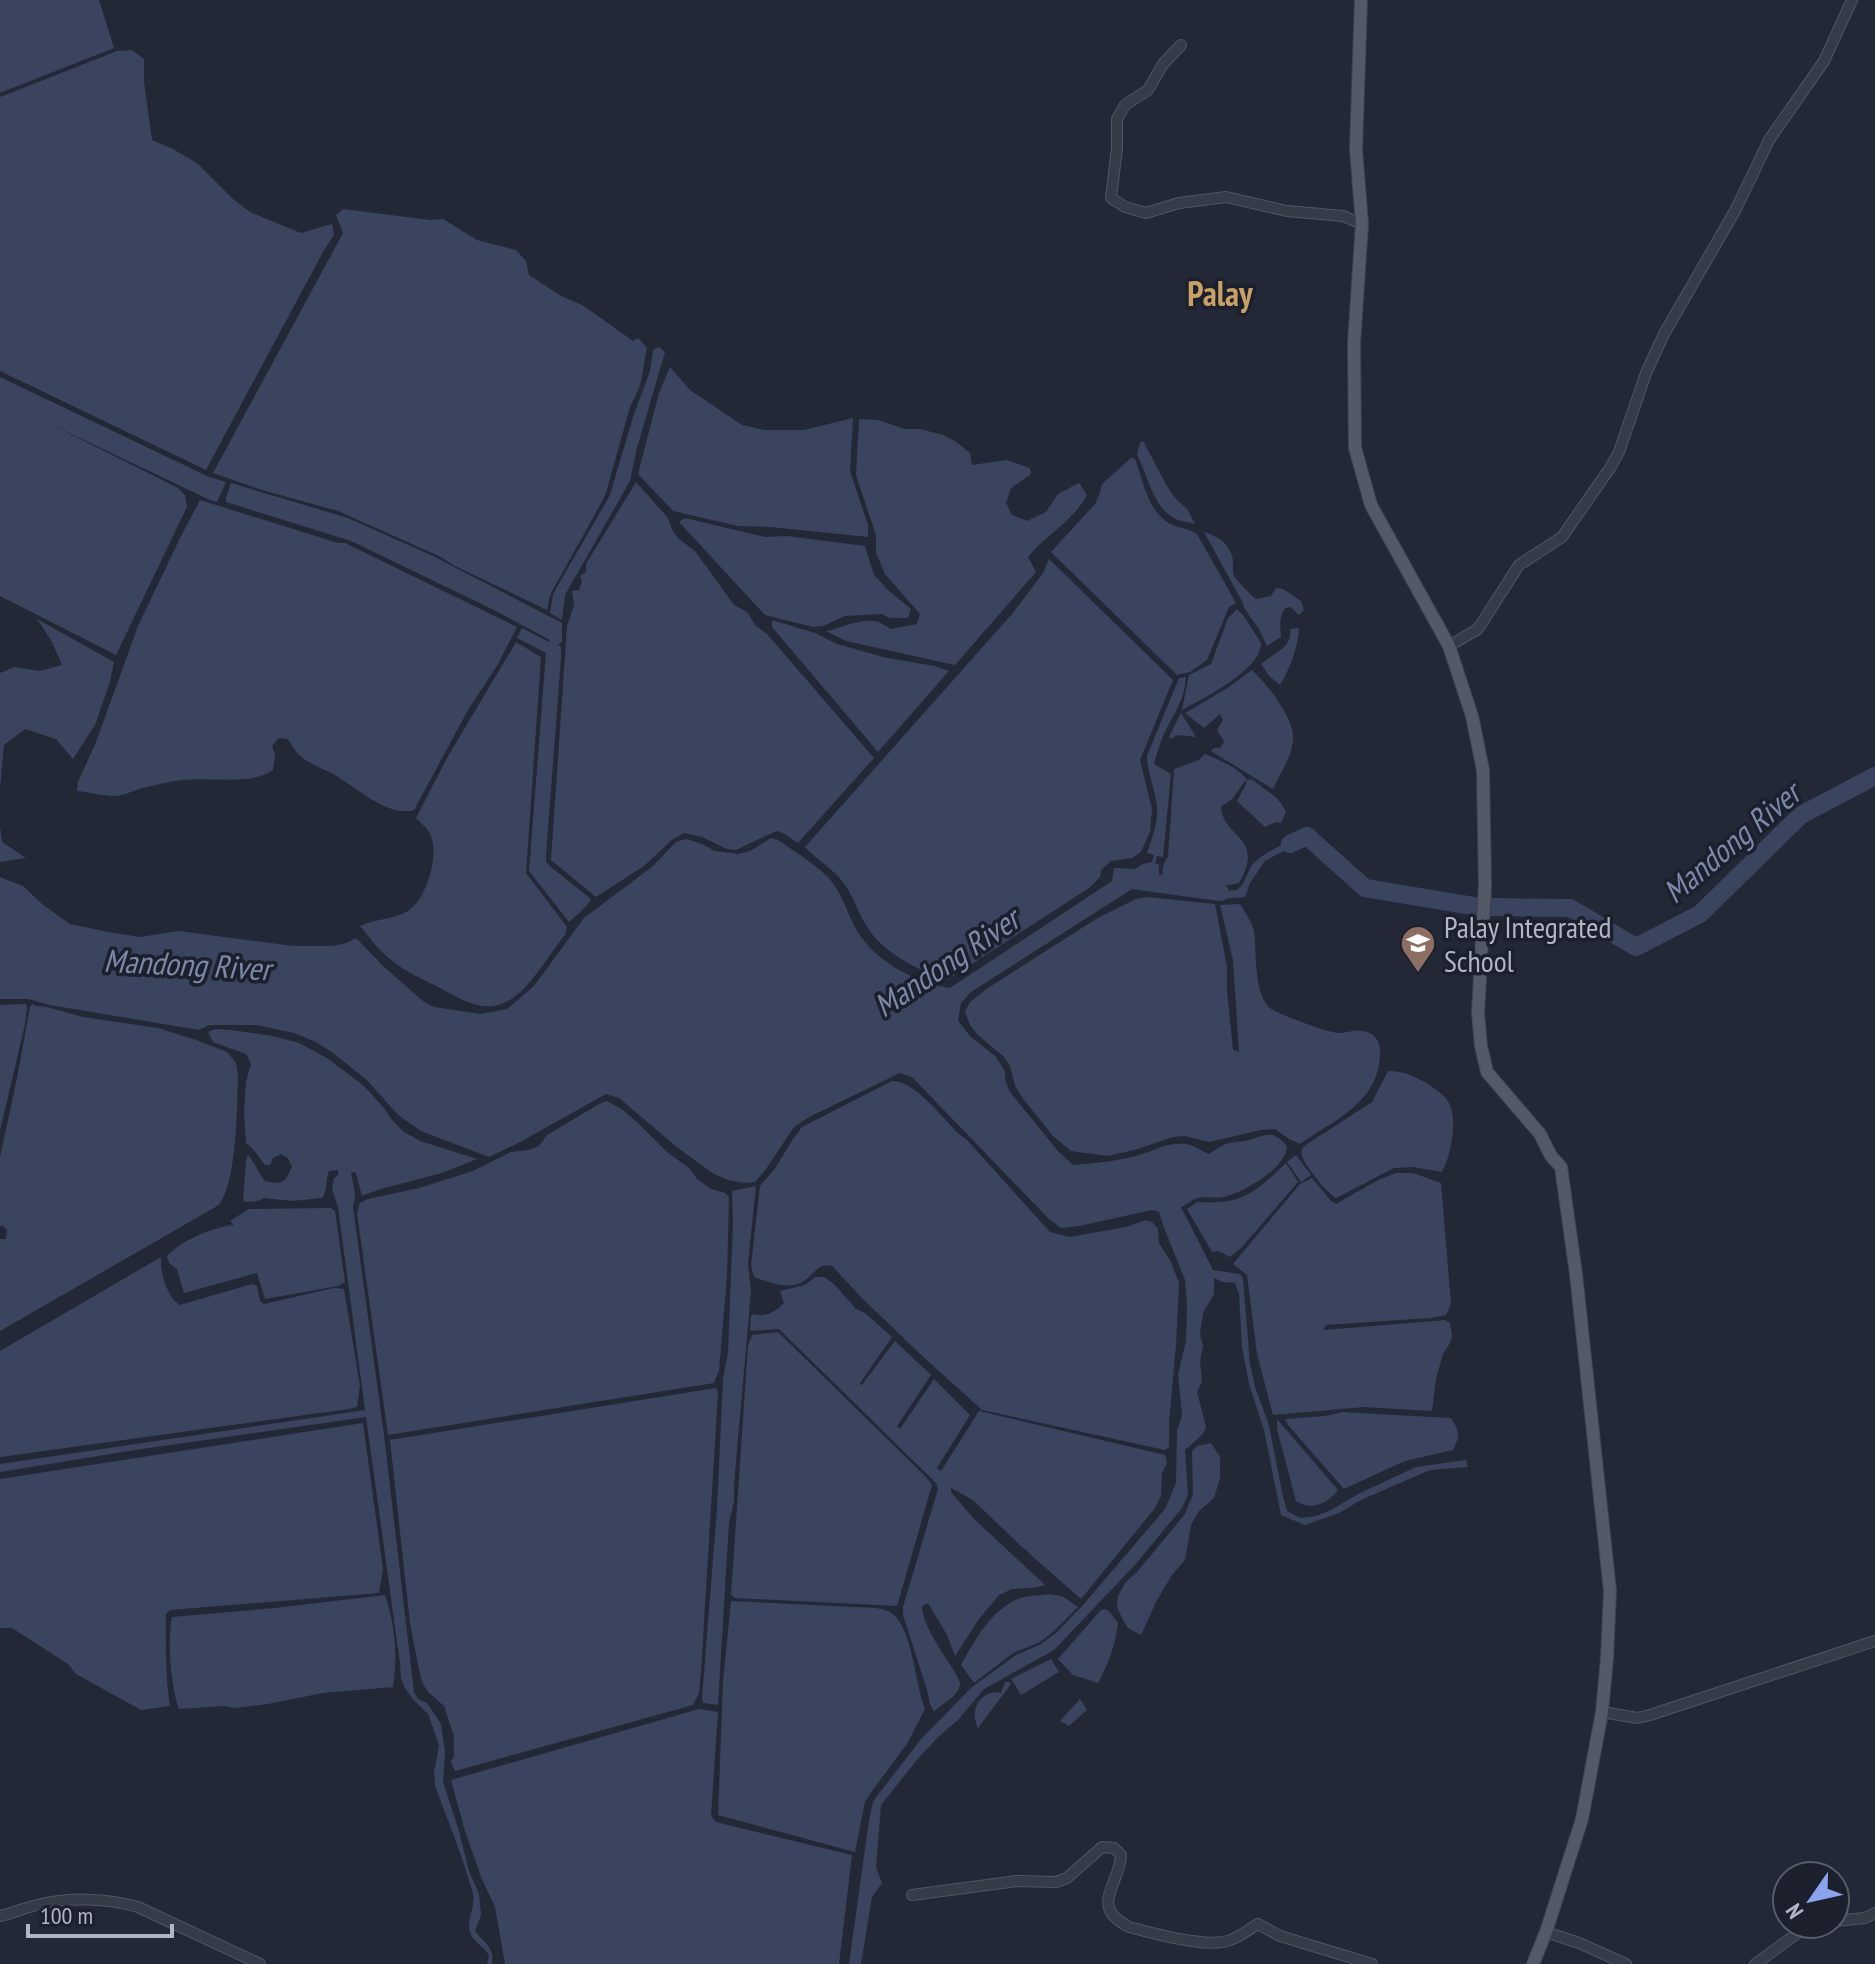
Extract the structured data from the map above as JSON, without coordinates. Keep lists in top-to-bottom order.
{
  "districts": ["Palay"],
  "water": ["Mandong River"],
  "places": {
    "school or university": ["Palay Integrated School"]
  },
  "scale_bar": "100 m",
  "north": "bottom left"
}
